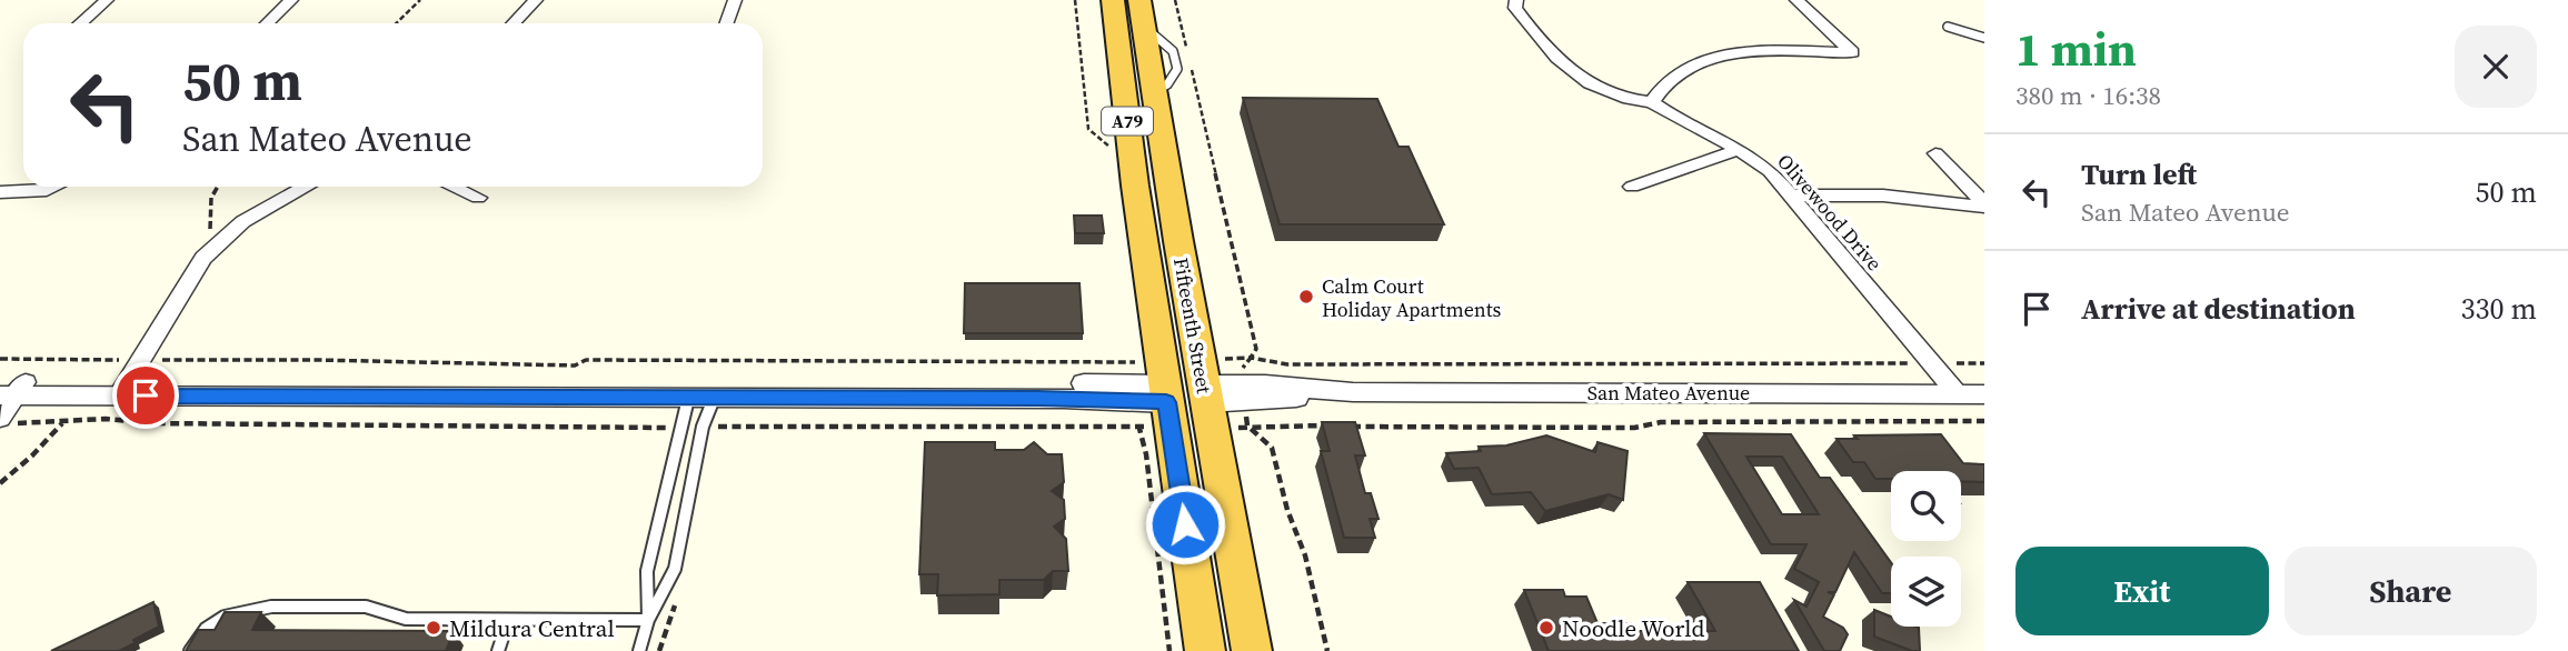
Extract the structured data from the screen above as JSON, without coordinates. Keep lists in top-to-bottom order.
{
  "streets": {
    "highway": ["A79", "Fifteenth Street"],
    "street": ["Olivewood Drive", "San Mateo Avenue"]
  },
  "crossings": [
    ["Olivewood Drive", "San Mateo Avenue"],
    ["Fifteenth Street", "San Mateo Avenue"]
  ],
  "places": ["Calm Court Holiday Apartments", "Mildura Central", "Noodle World"],
  "page": {
    "heading": ["1 min", "380 m · 16:38"],
    "turn": ["50 m", "San Mateo Avenue"],
    "list": [
      {
        "name": "Turn left",
        "note": "San Mateo Avenue",
        "value": "50 m"
      },
      {
        "name": "Arrive at destination",
        "value": "330 m"
      }
    ],
    "buttons": ["Exit", "Share"]
  }
}
